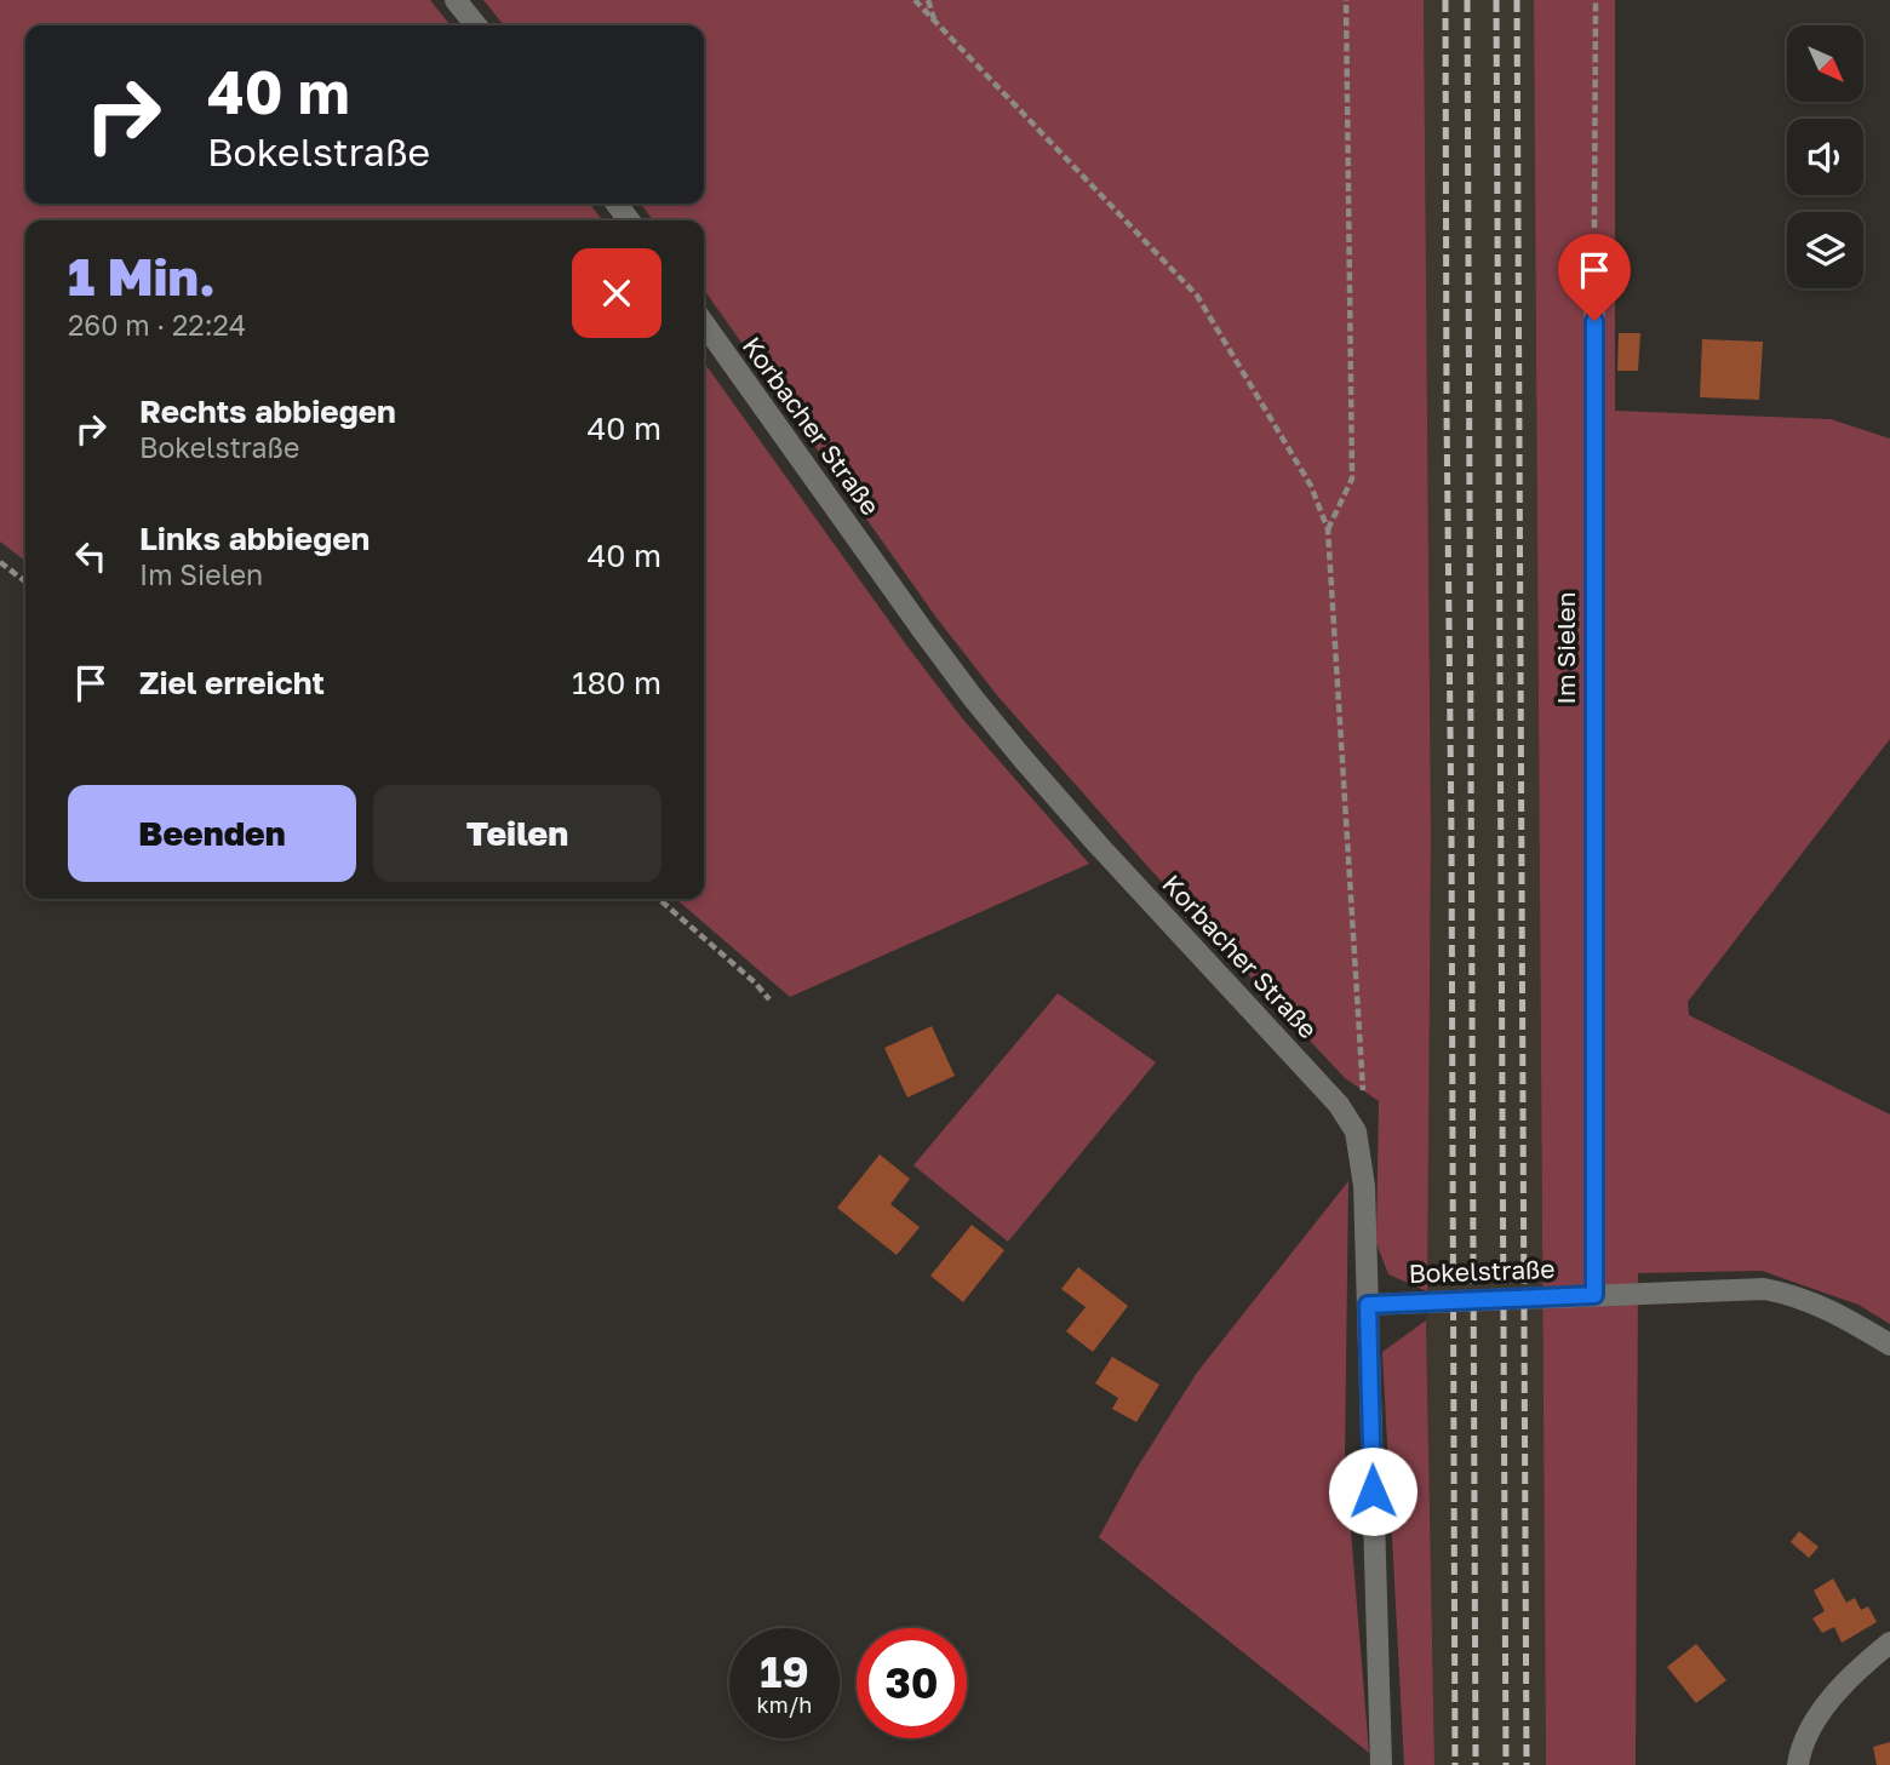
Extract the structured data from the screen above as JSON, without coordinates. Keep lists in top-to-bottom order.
{
  "streets": {
    "street": ["Korbacher Straße", "Im Sielen", "Bokelstraße"]
  },
  "crossings": [
    ["Korbacher Straße", "Bokelstraße"],
    ["Im Sielen", "Bokelstraße"]
  ],
  "north": "bottom right",
  "page": {
    "turn": ["40 m", "Bokelstraße"],
    "heading": ["1 Min.", "260 m · 22:24"],
    "list": [
      {
        "name": "Rechts abbiegen",
        "note": "Bokelstraße",
        "value": "40 m"
      },
      {
        "name": "Links abbiegen",
        "note": "Im Sielen",
        "value": "40 m"
      },
      {
        "name": "Ziel erreicht",
        "value": "180 m"
      }
    ],
    "buttons": ["Beenden", "Teilen"],
    "speed": "19 km/h",
    "limit": "30"
  }
}
